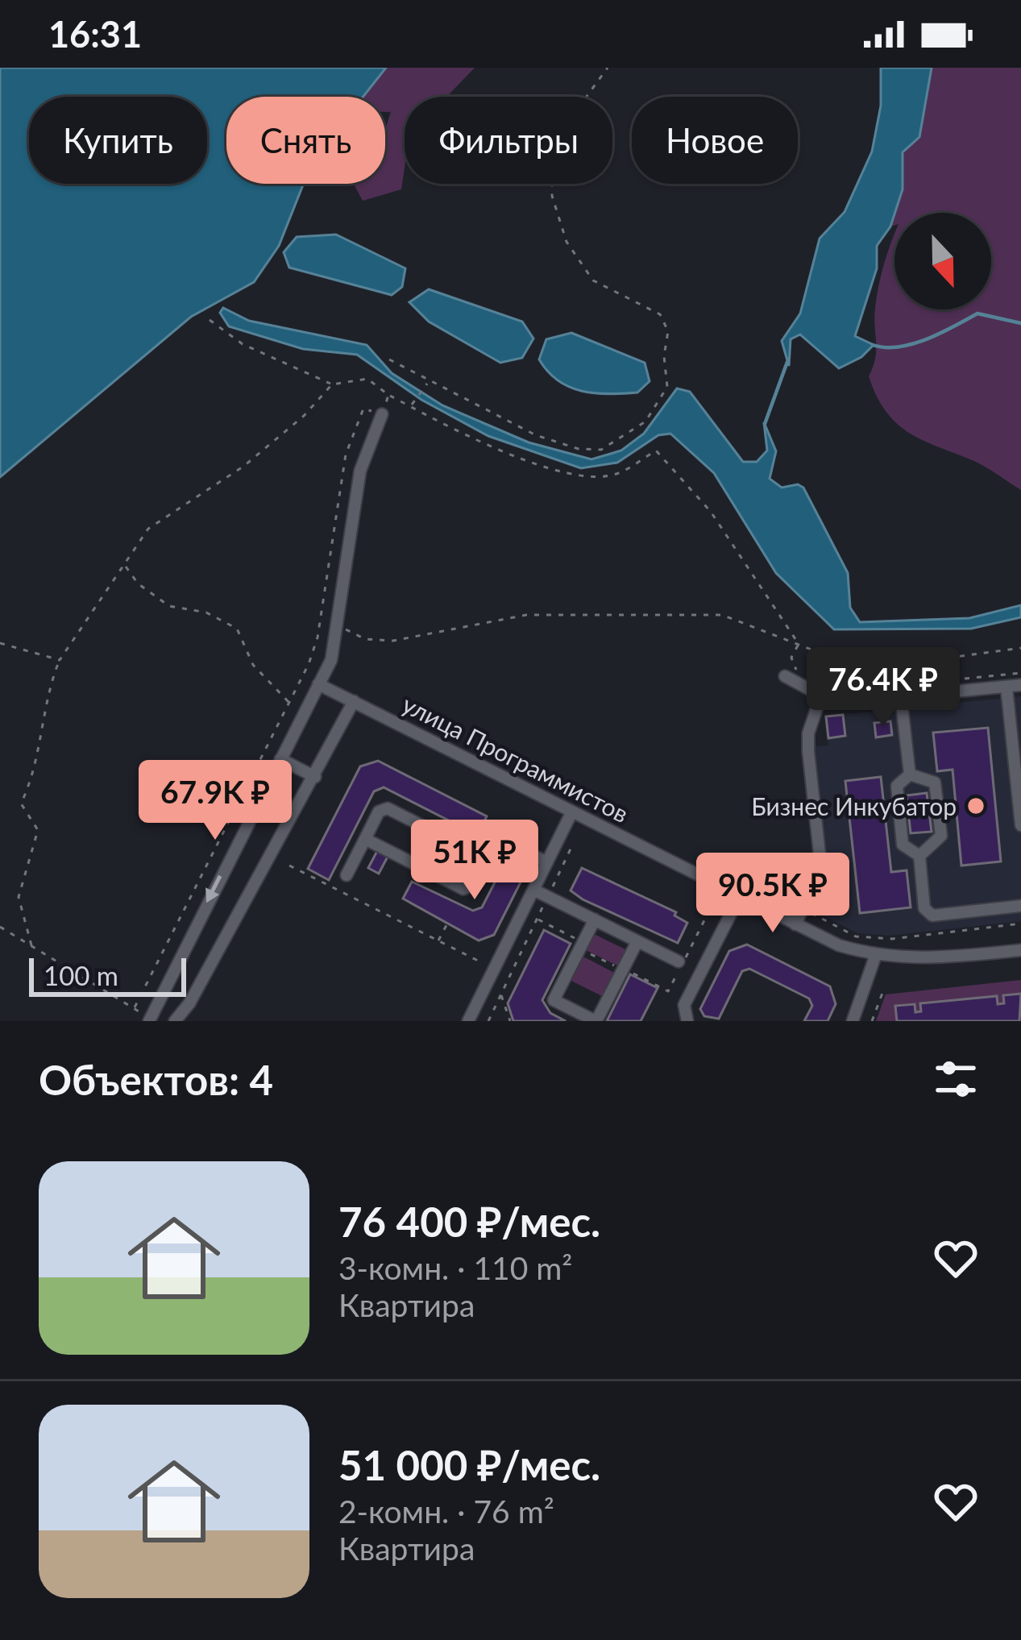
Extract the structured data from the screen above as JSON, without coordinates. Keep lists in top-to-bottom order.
{
  "streets": {
    "street": ["улица Программистов"]
  },
  "places": ["Бизнес Инкубатор"],
  "scale_bar": "100 m",
  "north": "bottom",
  "page": {
    "status": "16:31",
    "chip": [
      "Купить",
      "Снять",
      "Фильтры",
      "Новое"
    ],
    "price": [
      "76.4K ₽",
      "67.9K ₽",
      "51K ₽",
      "90.5K ₽"
    ],
    "scale": "100 m",
    "heading": "Объектов: 4",
    "list": [
      {
        "name": "76 400 ₽/мес.",
        "note": "3-комн. · 110 m² · Квартира"
      },
      {
        "name": "51 000 ₽/мес.",
        "note": "2-комн. · 76 m² · Квартира"
      }
    ]
  }
}
